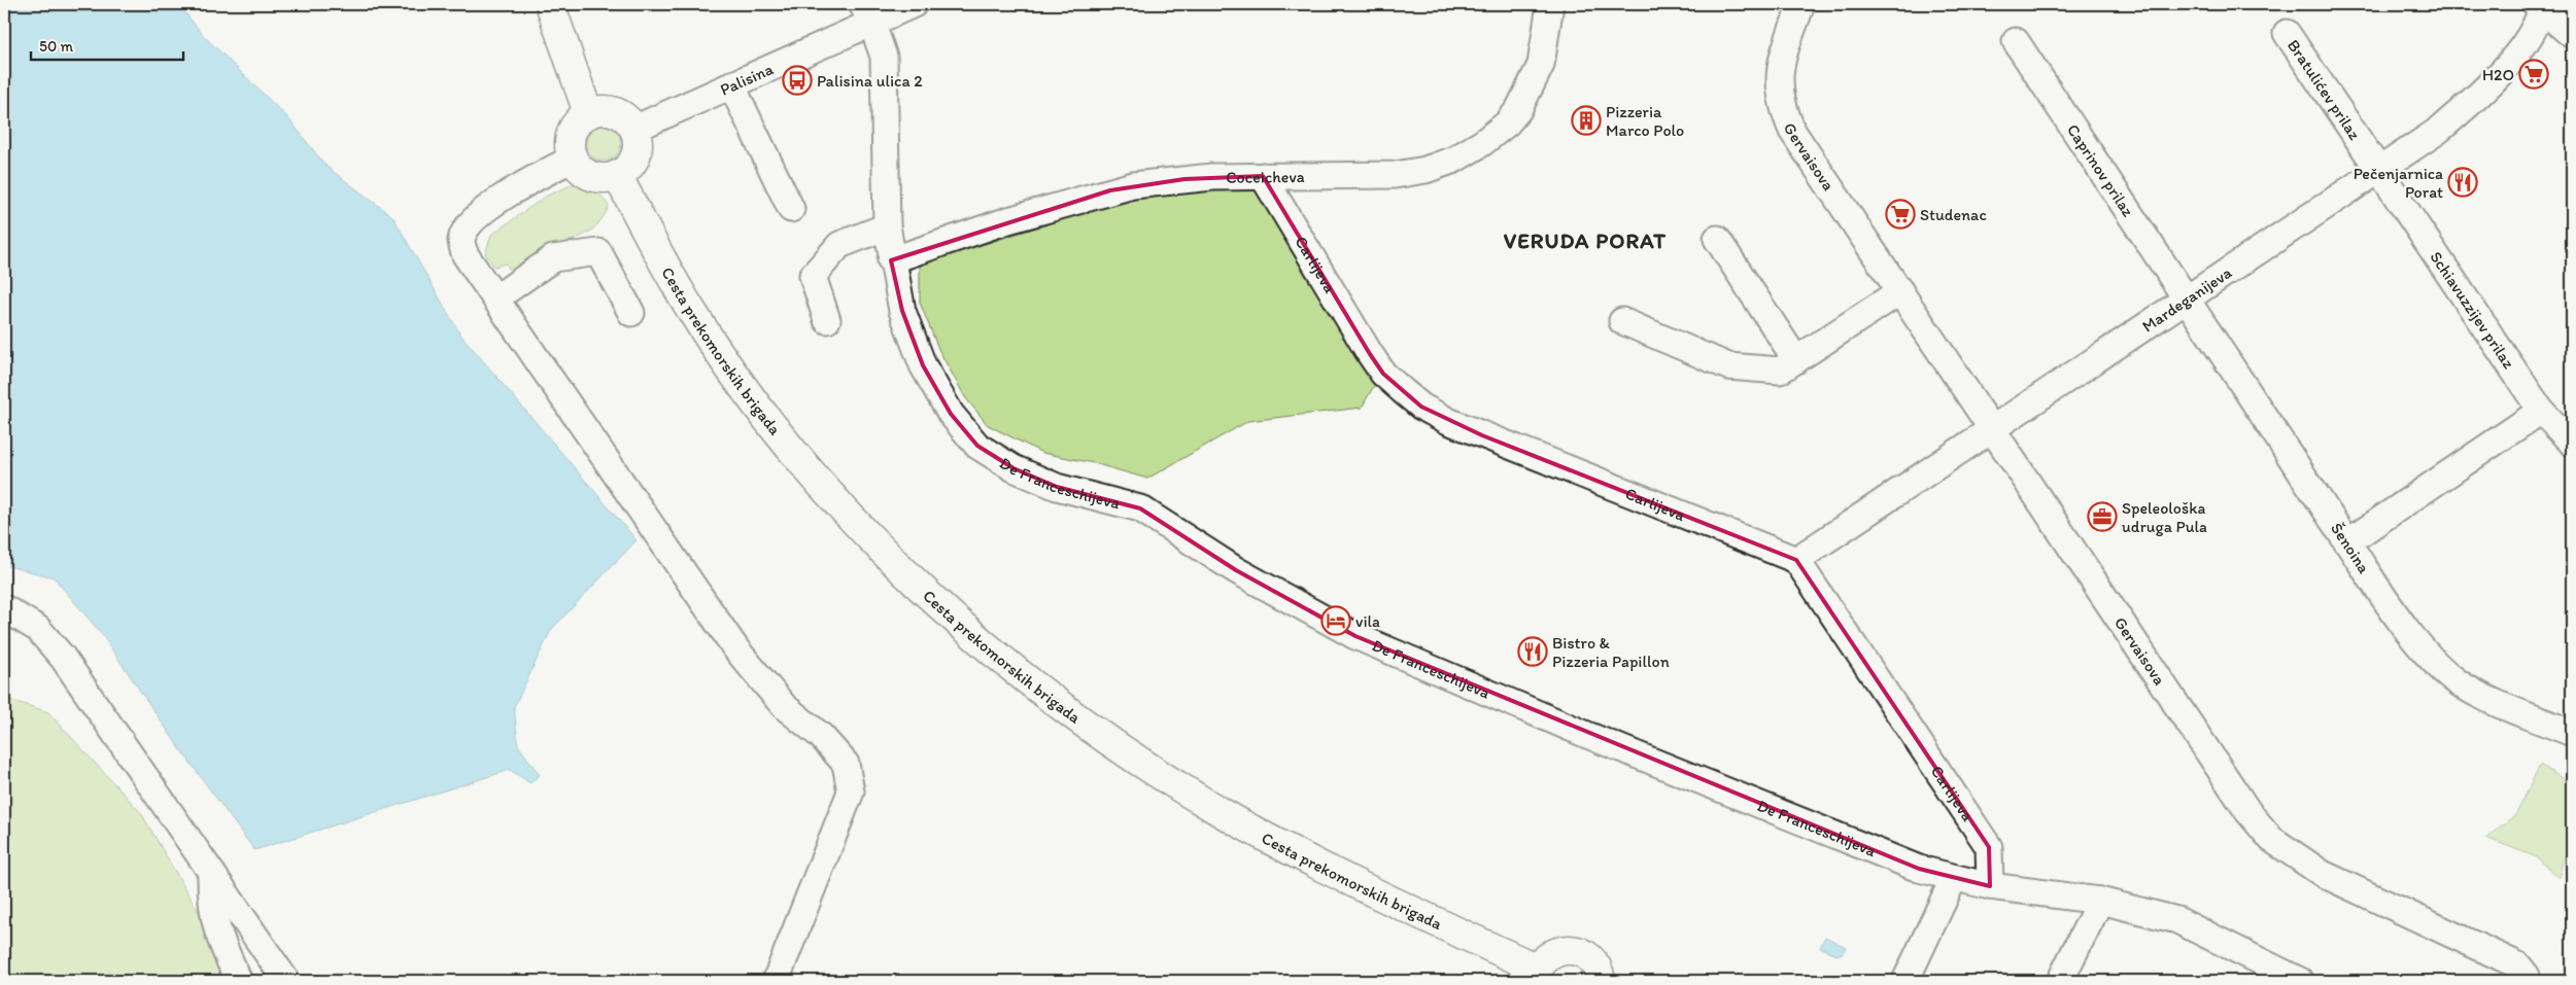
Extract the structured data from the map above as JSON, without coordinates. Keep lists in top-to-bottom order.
{
  "streets": {
    "main road": ["Cesta prekomorskih brigada"],
    "street": [
      "Palisina",
      "Bratulićev prilaz",
      "Gervaisova",
      "Caprinov prilaz",
      "Coceicheva",
      "Carlijeva",
      "Mardeganijeva",
      "Schiavuzzijev prilaz",
      "De Franceschijeva",
      "Šenoina"
    ]
  },
  "crossings": [
    ["Palisina", "Cesta prekomorskih brigada"],
    ["Palisina", "De Franceschijeva"],
    ["Bratulićev prilaz", "Mardeganijeva"],
    ["Bratulićev prilaz", "Schiavuzzijev prilaz"],
    ["Gervaisova", "Mardeganijeva"],
    ["Caprinov prilaz", "Mardeganijeva"],
    ["Caprinov prilaz", "Šenoina"],
    ["Coceicheva", "Carlijeva"],
    ["Coceicheva", "De Franceschijeva"],
    ["Carlijeva", "Mardeganijeva"],
    ["Carlijeva", "De Franceschijeva"],
    ["Mardeganijeva", "Schiavuzzijev prilaz"],
    ["Mardeganijeva", "Šenoina"]
  ],
  "districts": ["VERUDA PORAT"],
  "places": {
    "supermarket": ["H2O", "Studenac"],
    "bus stop": ["Palisina ulica 2"],
    "building": ["Pizzeria Marco Polo"],
    "restaurant": ["Pečenjarnica Porat", "Bistro & Pizzeria Papillon"],
    "office": ["Speleološka udruga Pula"],
    "hotel": ["vila"]
  },
  "scale_bar": "50 m"
}
